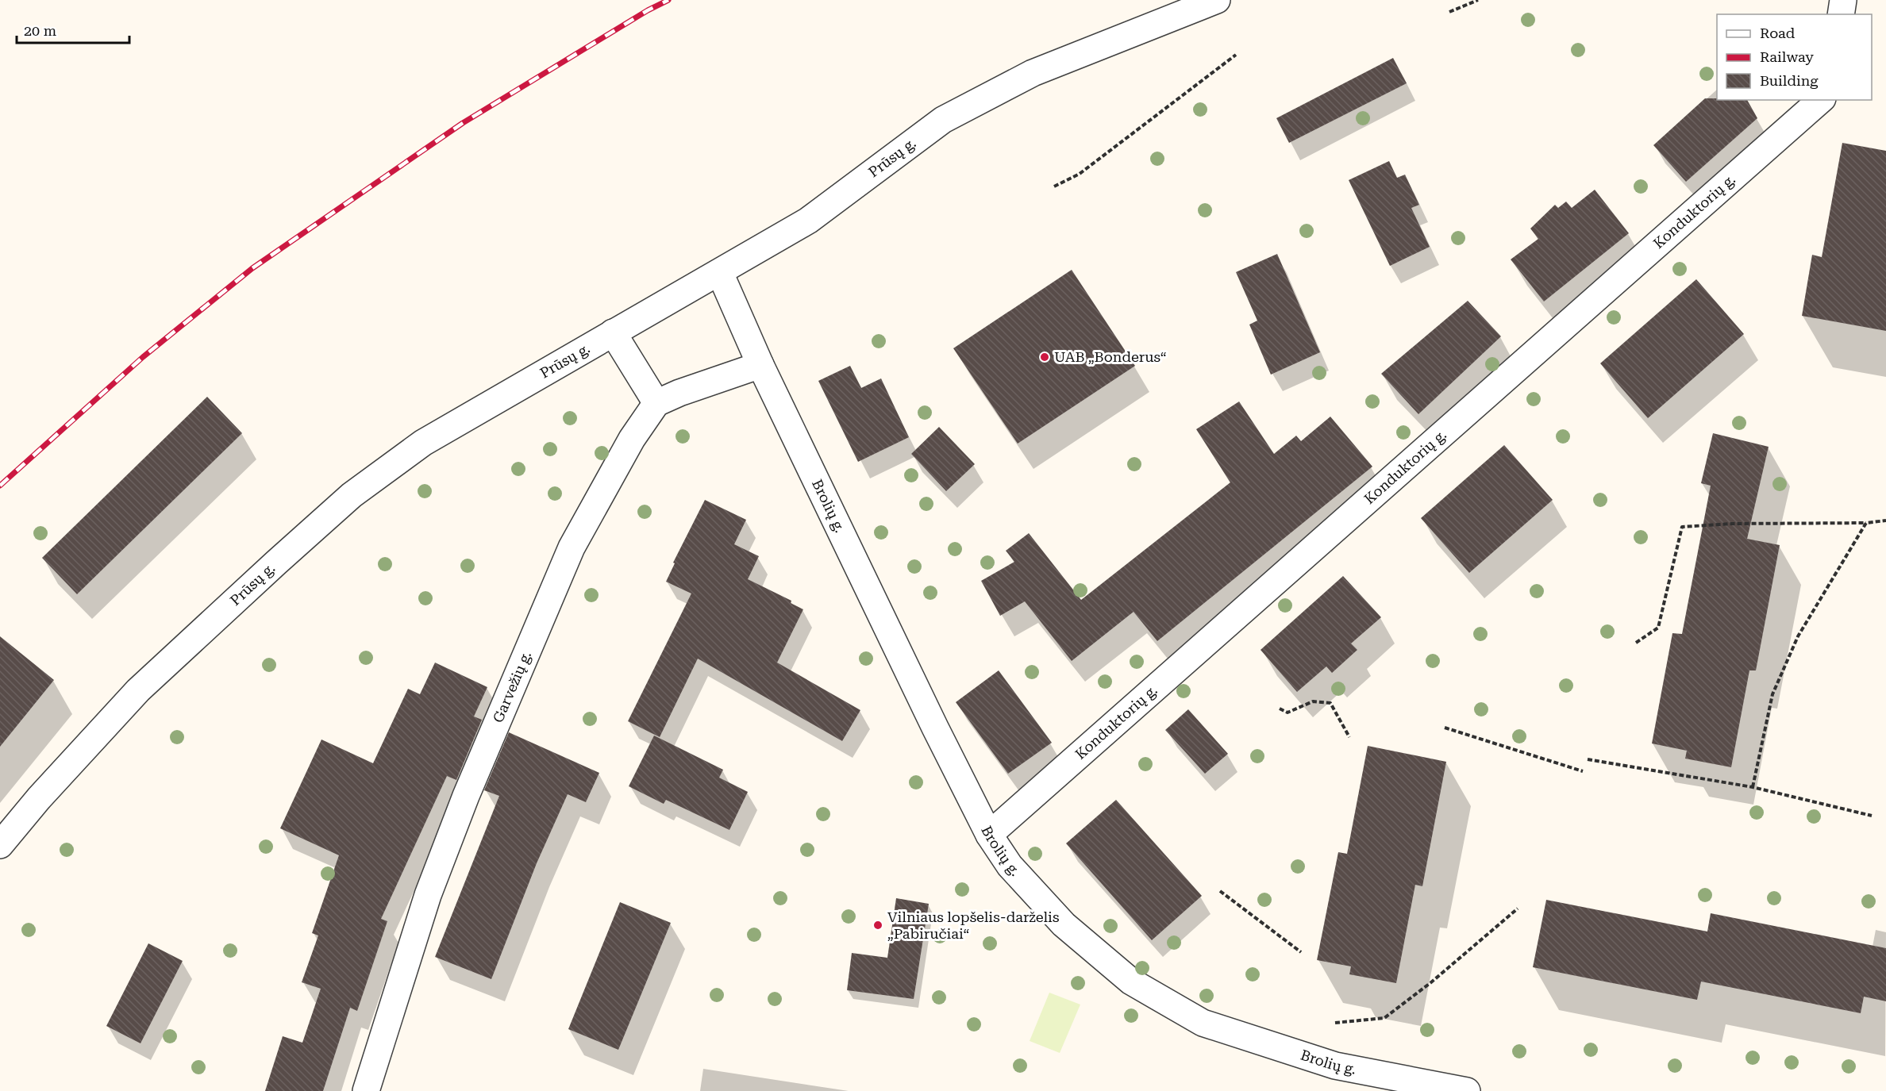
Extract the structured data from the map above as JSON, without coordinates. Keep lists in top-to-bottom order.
{
  "streets": {
    "street": [
      "Prūsų g.",
      "Konduktorių g.",
      "Brolių g.",
      "Garvežių g."
    ]
  },
  "crossings": [
    ["Prūsų g.", "Brolių g."],
    ["Konduktorių g.", "Brolių g."]
  ],
  "places": ["UAB „Bonderus“", "Vilniaus lopšelis-darželis „Pabiručiai“"],
  "legend": ["Road", "Railway", "Building"],
  "scale_bar": "20 m"
}
